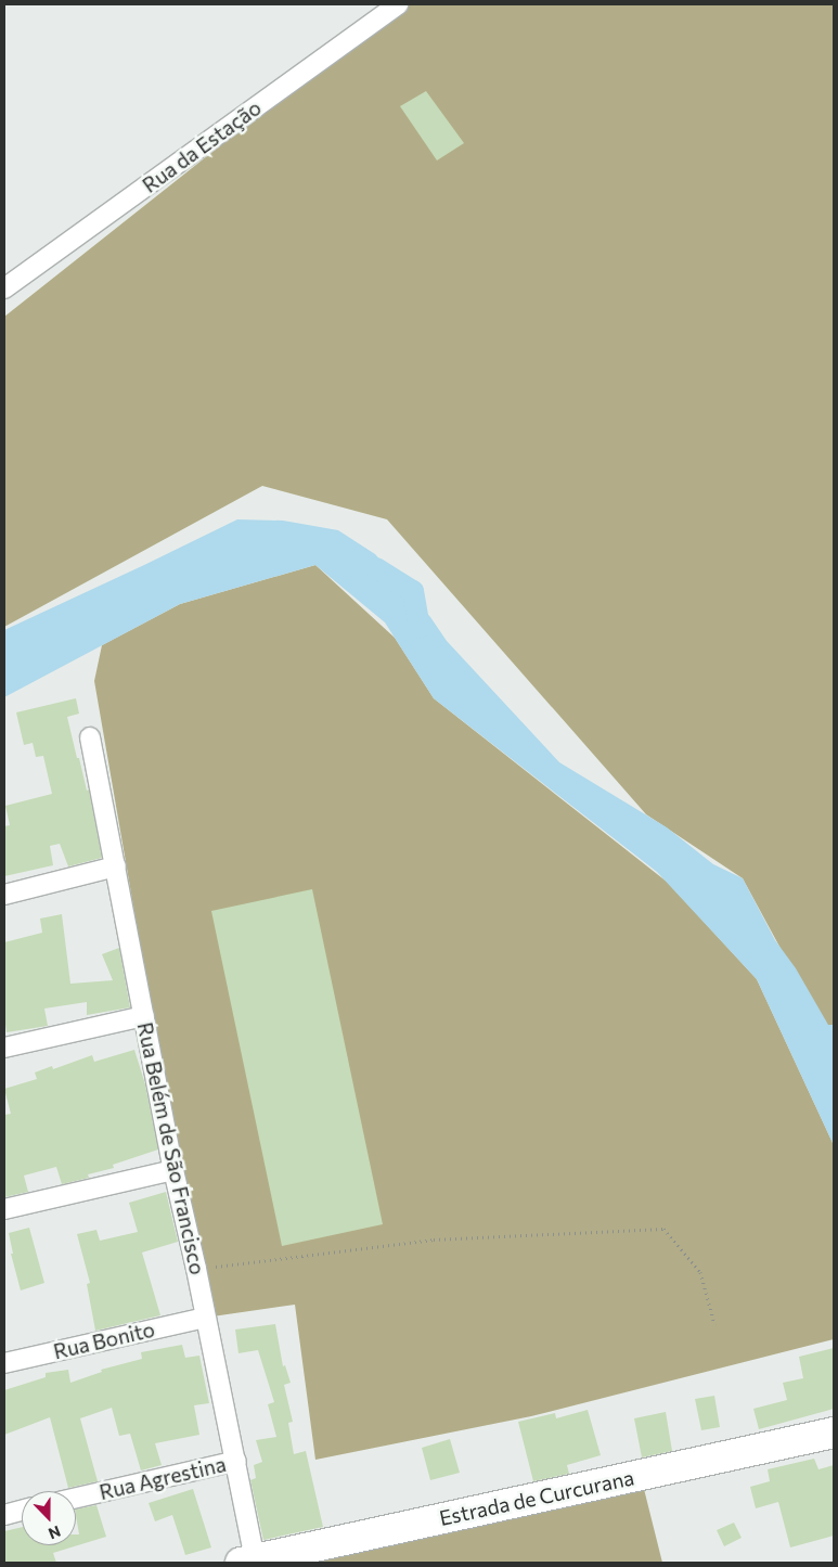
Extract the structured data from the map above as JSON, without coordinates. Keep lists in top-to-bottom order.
{
  "streets": {
    "main road": ["Estrada de Curcurana"],
    "street": [
      "Rua da Estação",
      "Rua Belém de São Francisco",
      "Rua Bonito",
      "Rua Agrestina"
    ]
  },
  "crossings": [
    ["Rua Belém de São Francisco", "Rua Bonito"],
    ["Rua Belém de São Francisco", "Rua Agrestina"],
    ["Rua Belém de São Francisco", "Estrada de Curcurana"]
  ],
  "north": "bottom"
}
